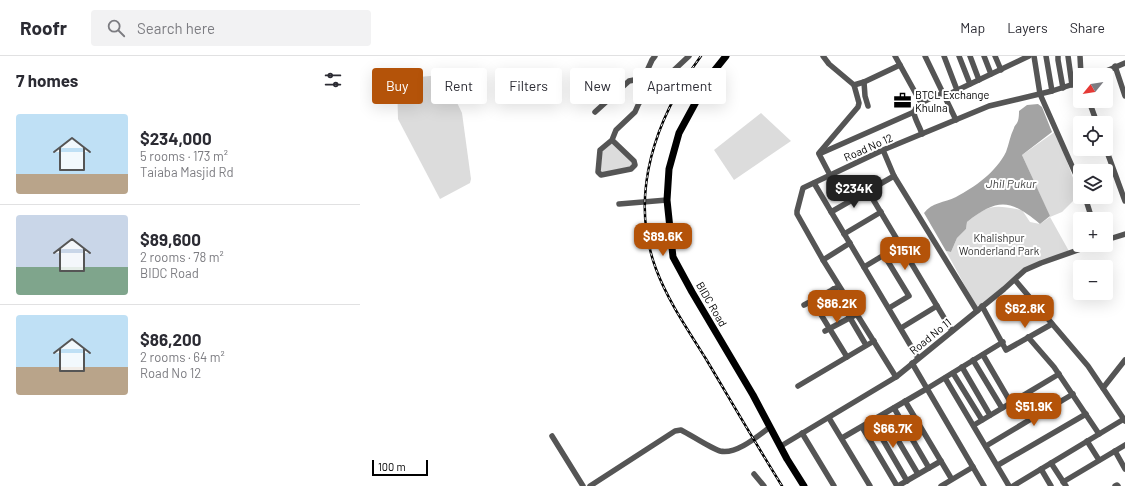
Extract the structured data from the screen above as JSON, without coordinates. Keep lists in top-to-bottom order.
{
  "streets": {
    "main road": ["BIDC Road"],
    "street": ["Road No 12", "Road No 11"]
  },
  "crossings": [
    ["Road No 12", "Road No 11"],
    ["BIDC Road", "Road No 11"]
  ],
  "water": ["Jhil Pukur"],
  "parks": ["Khalishpur Wonderland Park"],
  "places": {
    "office": ["BTCL Exchange Khulna"]
  },
  "scale_bar": "100 m",
  "north": "bottom left",
  "page": {
    "header": "Roofr",
    "search": "Search here",
    "nav": ["Map", "Layers", "Share"],
    "heading": "7 homes",
    "map_buttons": ["+", "−"],
    "chip": [
      "Buy",
      "Rent",
      "Filters",
      "New",
      "Apartment"
    ],
    "list": [
      {
        "name": "$234,000",
        "note": "5 rooms · 173 m² · Taiaba Masjid Rd"
      },
      {
        "name": "$89,600",
        "note": "2 rooms · 78 m² · BIDC Road"
      },
      {
        "name": "$86,200",
        "note": "2 rooms · 64 m² · Road No 12"
      }
    ],
    "price": [
      "$234K",
      "$89.6K",
      "$151K",
      "$86.2K",
      "$62.8K",
      "$51.9K",
      "$66.7K"
    ],
    "scale": "100 m"
  }
}
